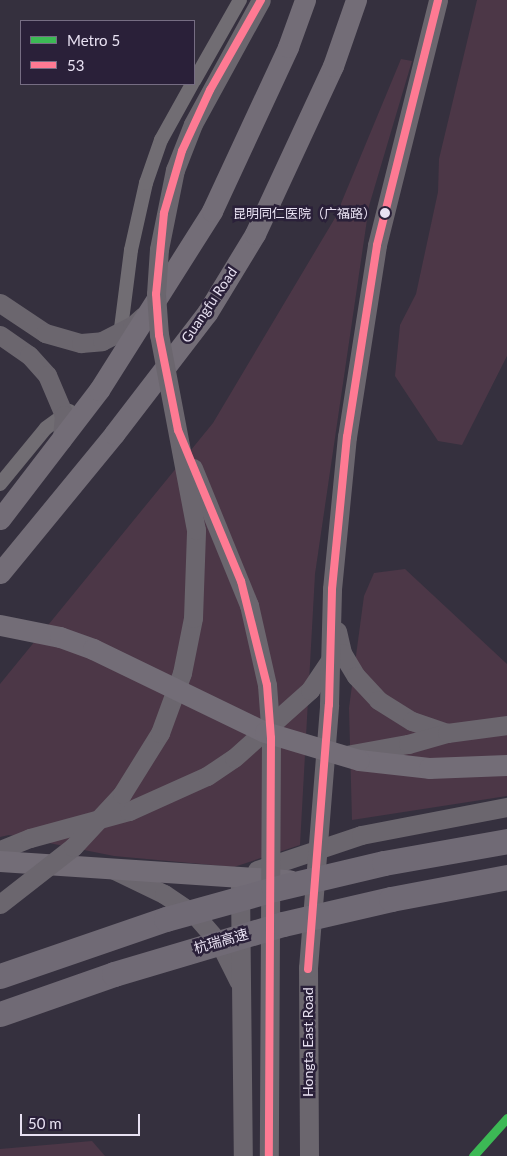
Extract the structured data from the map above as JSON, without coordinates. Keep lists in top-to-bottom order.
{
  "streets": {
    "highway": ["杭瑞高速"],
    "main road": ["Guangfu Road", "Hongta East Road"]
  },
  "places": ["昆明同仁医院（广福路）"],
  "lines": ["transit line 53", "metro line 5"],
  "legend": ["Metro 5", "53"],
  "scale_bar": "50 m"
}
